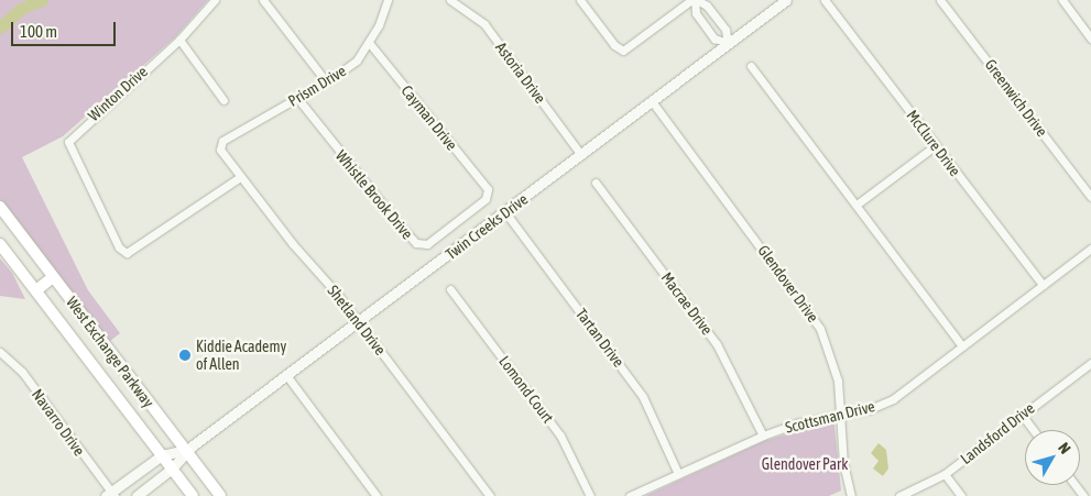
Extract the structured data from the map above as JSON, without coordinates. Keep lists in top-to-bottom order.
{
  "streets": {
    "main road": ["West Exchange Parkway"],
    "street": [
      "Astoria Drive",
      "Prism Drive",
      "Winton Drive",
      "Greenwich Drive",
      "Cayman Drive",
      "McClure Drive",
      "Whistle Brook Drive",
      "Twin Creeks Drive",
      "Glendover Drive",
      "Macrae Drive",
      "Shetland Drive",
      "Tartan Drive",
      "Lomond Court",
      "Scottsman Drive",
      "Navarro Drive",
      "Landsford Drive"
    ]
  },
  "crossings": [
    ["Astoria Drive", "Twin Creeks Drive"],
    ["Prism Drive", "Cayman Drive"],
    ["Prism Drive", "Whistle Brook Drive"],
    ["Prism Drive", "Shetland Drive"],
    ["Winton Drive", "Shetland Drive"],
    ["Cayman Drive", "Whistle Brook Drive"],
    ["McClure Drive", "Scottsman Drive"],
    ["Twin Creeks Drive", "Glendover Drive"],
    ["Twin Creeks Drive", "Shetland Drive"],
    ["Twin Creeks Drive", "Tartan Drive"],
    ["Twin Creeks Drive", "West Exchange Parkway"],
    ["Twin Creeks Drive", "Navarro Drive"],
    ["Glendover Drive", "Scottsman Drive"],
    ["Macrae Drive", "Scottsman Drive"],
    ["Tartan Drive", "Scottsman Drive"]
  ],
  "parks": ["Glendover Park"],
  "places": ["Kiddie Academy of Allen"],
  "scale_bar": "100 m",
  "north": "top right"
}
